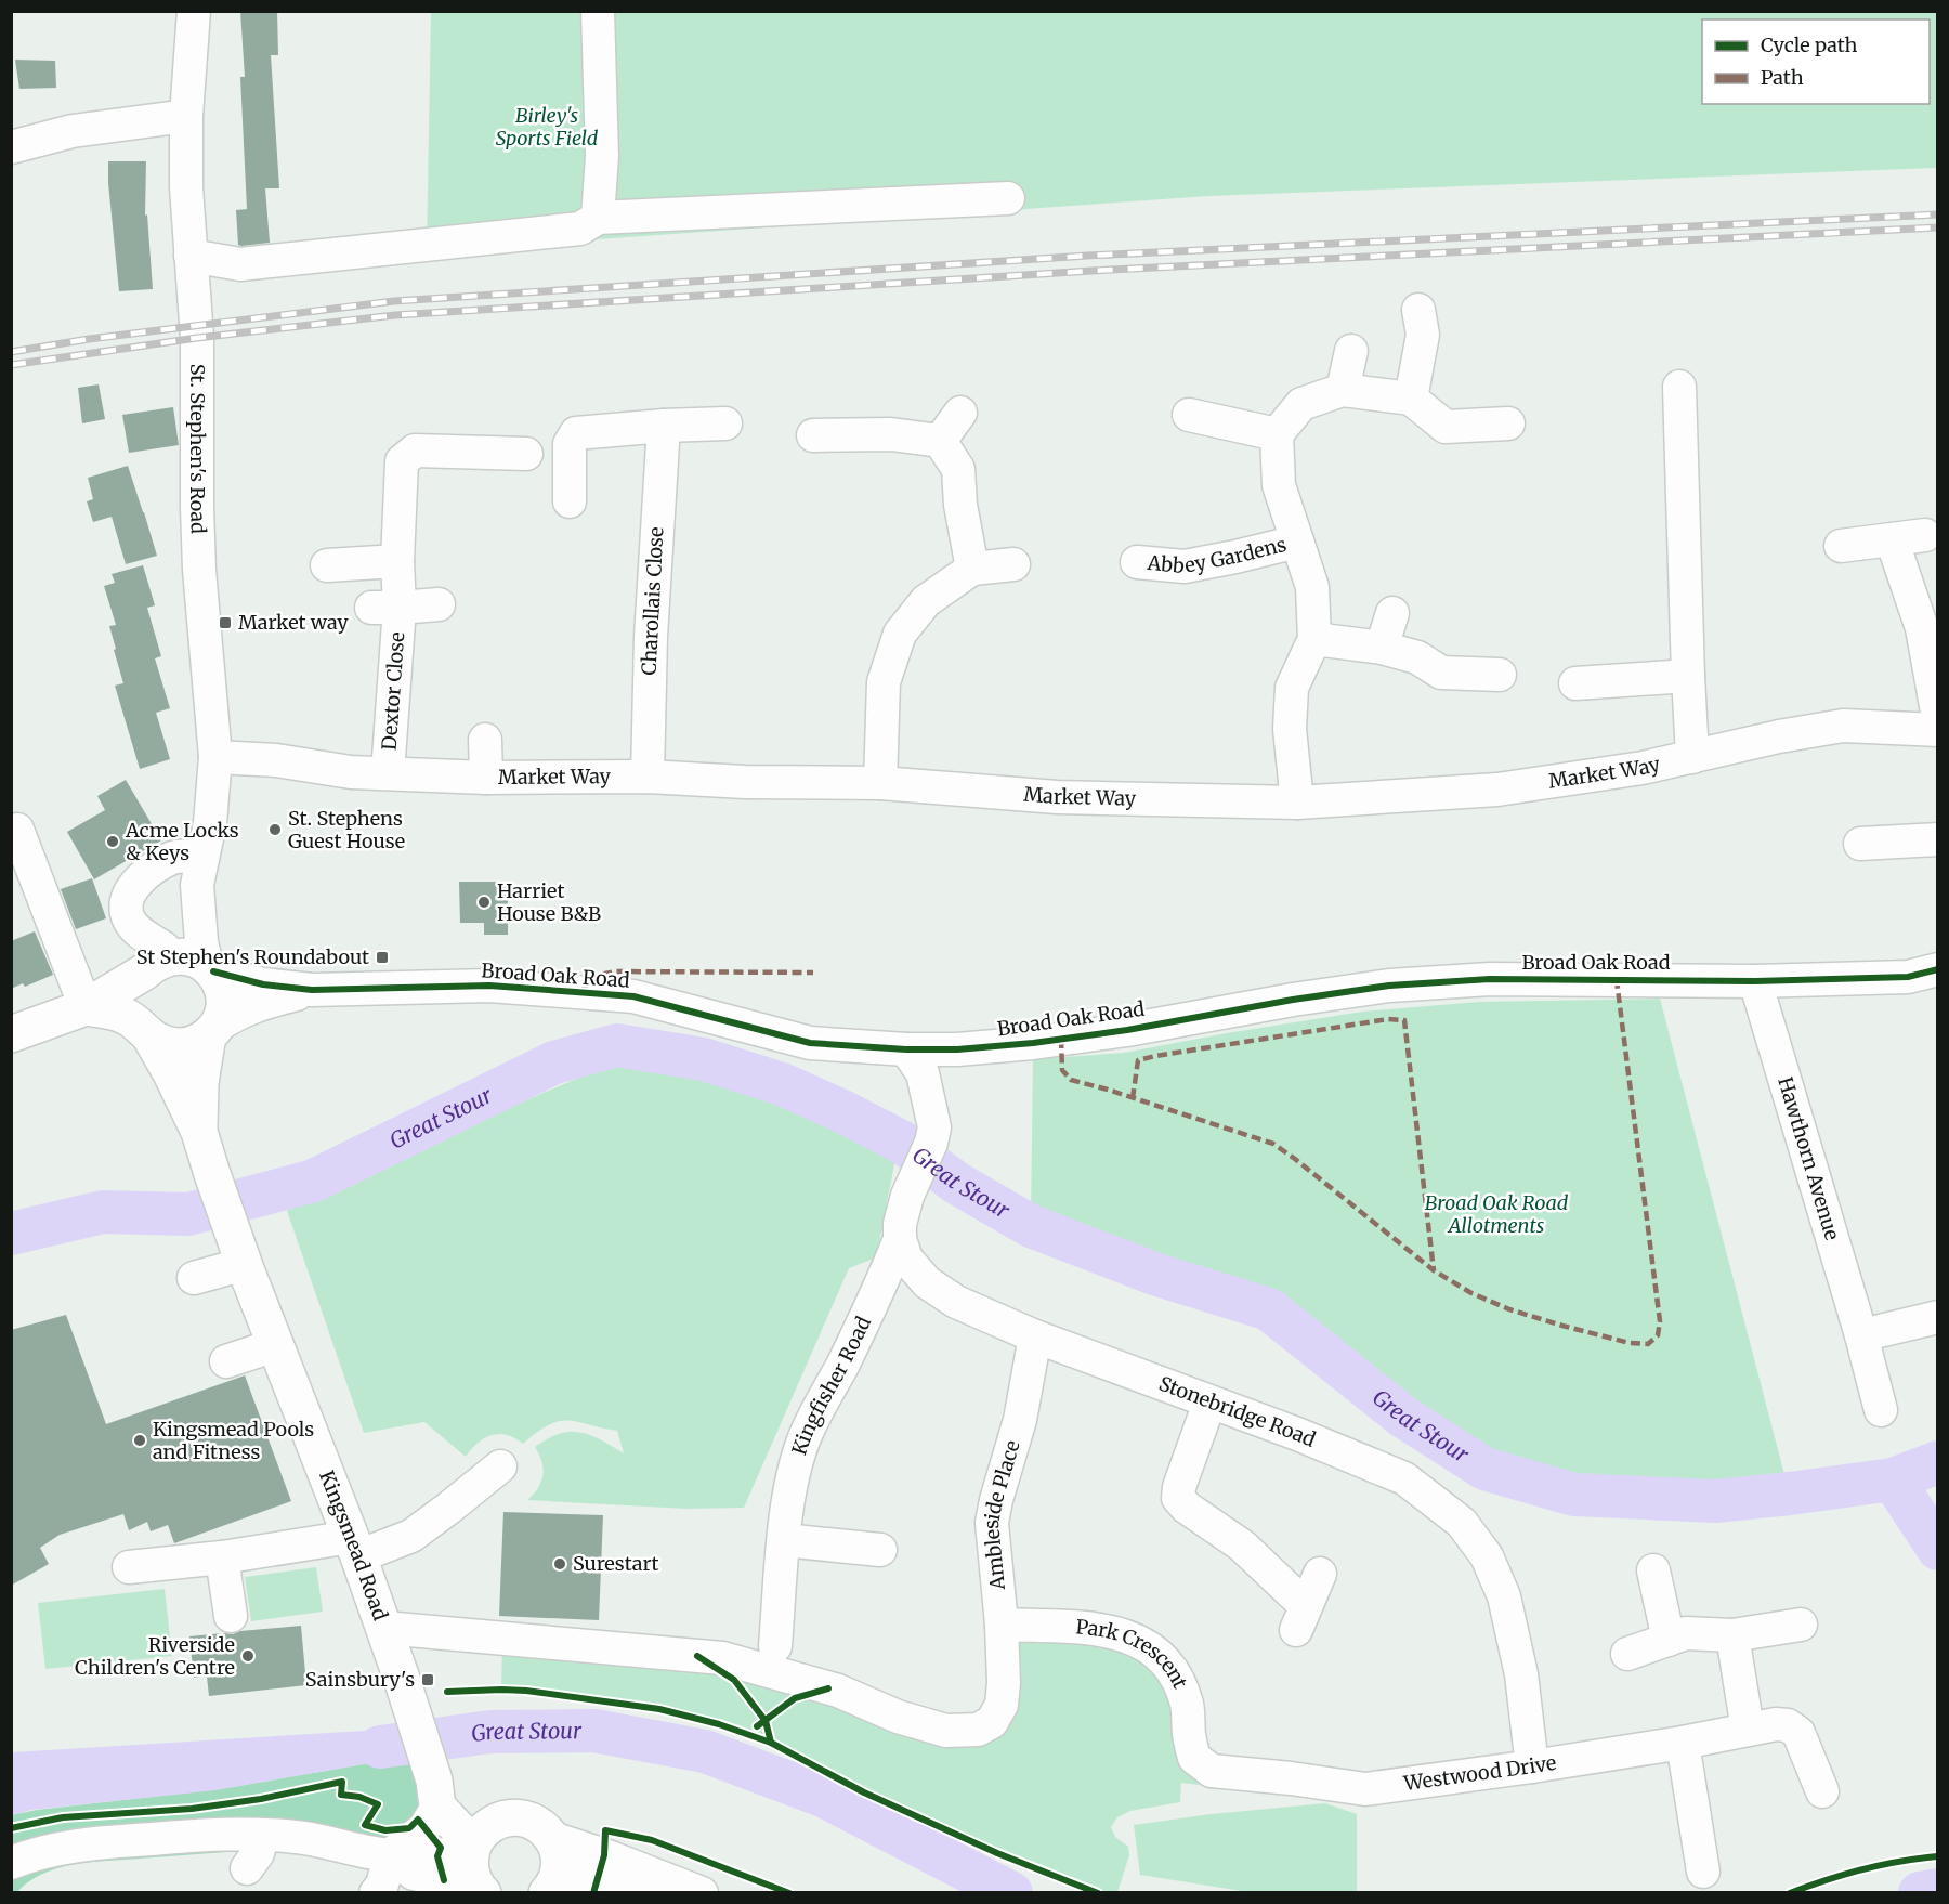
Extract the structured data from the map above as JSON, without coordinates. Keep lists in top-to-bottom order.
{
  "streets": {
    "main road": ["St. Stephen's Road", "Kingsmead Road"],
    "street": [
      "Abbey Gardens",
      "Charollais Close",
      "Dextor Close",
      "Market Way",
      "Broad Oak Road",
      "Hawthorn Avenue",
      "Kingfisher Road",
      "Stonebridge Road",
      "Ambleside Place",
      "Park Crescent",
      "Westwood Drive"
    ]
  },
  "crossings": [
    ["St. Stephen's Road", "Market Way"],
    ["St. Stephen's Road", "Broad Oak Road"],
    ["St. Stephen's Road", "Kingsmead Road"],
    ["Abbey Gardens", "Market Way"],
    ["Charollais Close", "Market Way"],
    ["Dextor Close", "Market Way"],
    ["Broad Oak Road", "Hawthorn Avenue"],
    ["Broad Oak Road", "Kingsmead Road"],
    ["Kingfisher Road", "Stonebridge Road"],
    ["Stonebridge Road", "Ambleside Place"],
    ["Stonebridge Road", "Westwood Drive"],
    ["Ambleside Place", "Kingsmead Road"],
    ["Ambleside Place", "Park Crescent"],
    ["Park Crescent", "Westwood Drive"]
  ],
  "water": ["Great Stour"],
  "parks": ["Birley's Sports Field", "Broad Oak Road Allotments"],
  "places": {
    "transit": ["Market way", "St Stephen's Roundabout", "Sainsbury's"],
    "other": [
      "St. Stephens Guest House",
      "Acme Locks & Keys",
      "Harriet House B&B",
      "Kingsmead Pools and Fitness",
      "Surestart",
      "Riverside Children's Centre"
    ]
  },
  "legend": ["Cycle path", "Path"]
}
